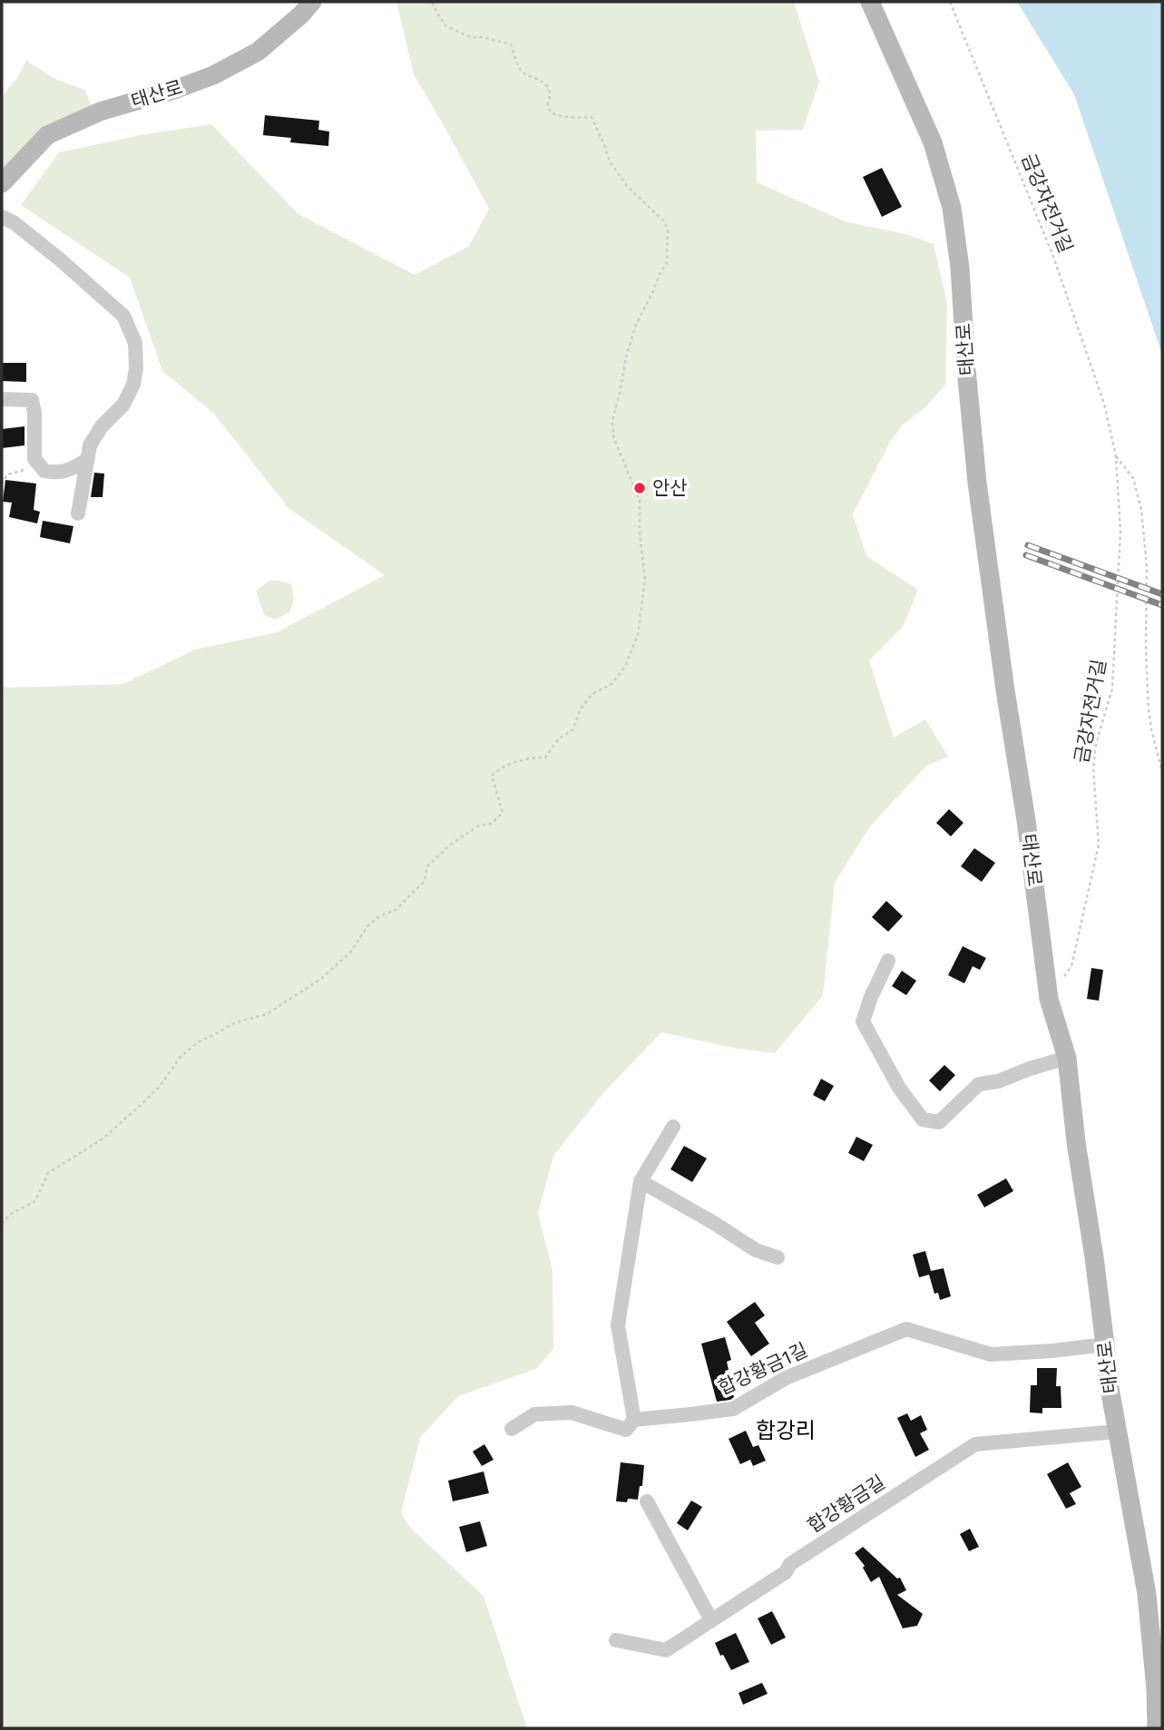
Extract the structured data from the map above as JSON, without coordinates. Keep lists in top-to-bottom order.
{
  "streets": {
    "street": ["태산로", "합강황금1길", "합강황금길"],
    "path": ["금강자전거길"]
  },
  "crossings": [
    ["태산로", "금강자전거길"],
    ["태산로", "합강황금1길"],
    ["태산로", "합강황금길"]
  ],
  "districts": ["합강리"],
  "places": ["안산"]
}
